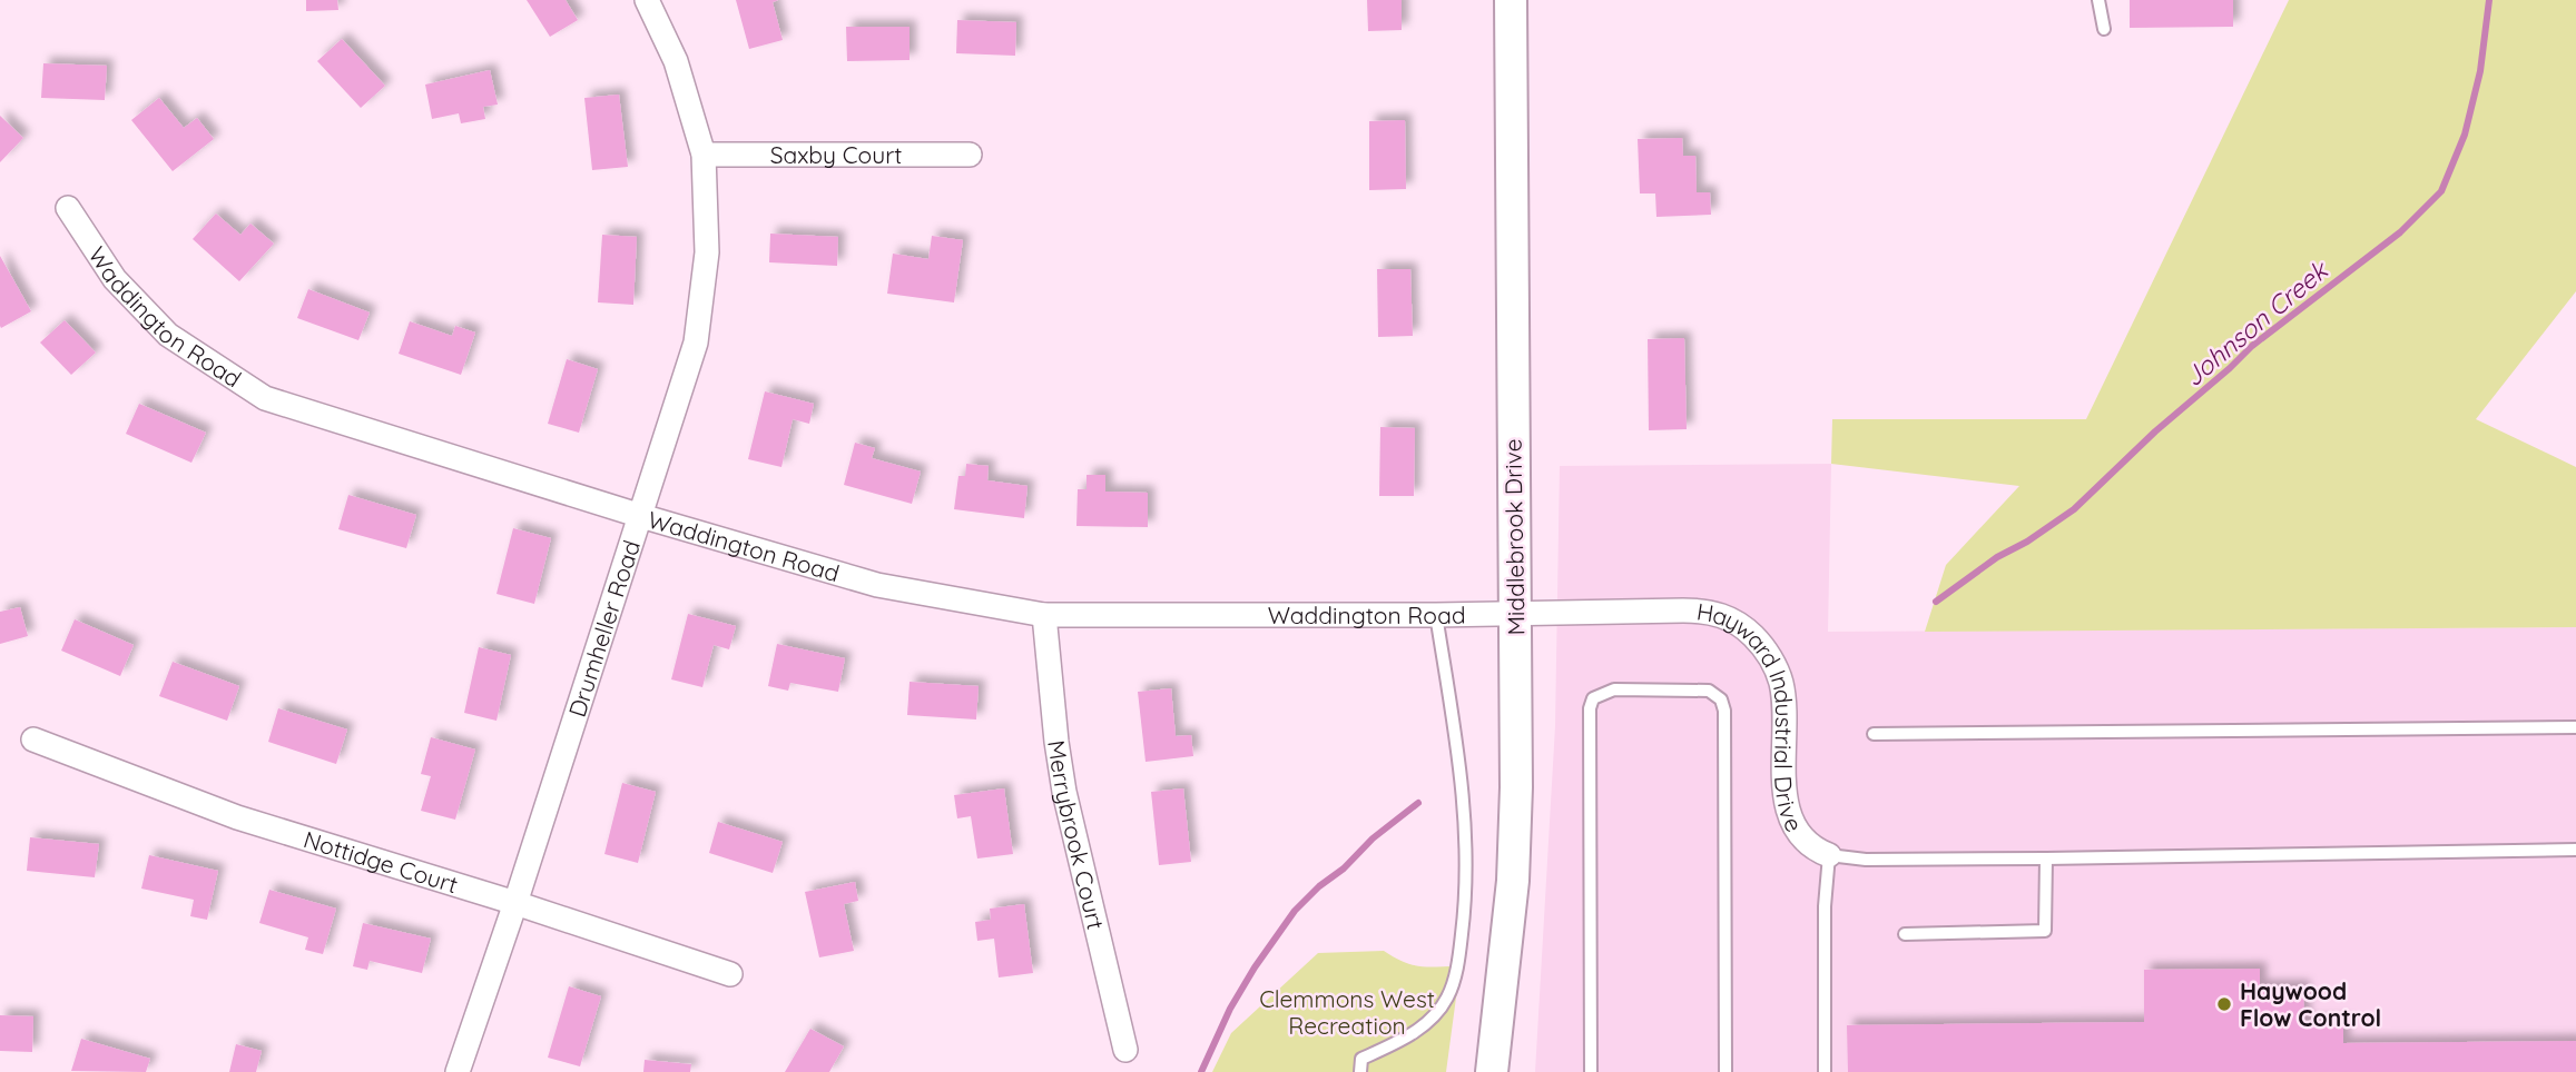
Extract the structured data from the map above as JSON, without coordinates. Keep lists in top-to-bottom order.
{
  "streets": {
    "street": [
      "Saxby Court",
      "Waddington Road",
      "Middlebrook Drive",
      "Drumheller Road",
      "Hayward Industrial Drive",
      "Merrybrook Court",
      "Nottidge Court"
    ]
  },
  "crossings": [
    ["Saxby Court", "Drumheller Road"],
    ["Waddington Road", "Middlebrook Drive"],
    ["Waddington Road", "Drumheller Road"],
    ["Waddington Road", "Hayward Industrial Drive"],
    ["Waddington Road", "Merrybrook Court"],
    ["Middlebrook Drive", "Hayward Industrial Drive"],
    ["Drumheller Road", "Nottidge Court"]
  ],
  "water": ["Johnson Creek"],
  "parks": ["Clemmons West Recreation"],
  "places": ["Haywood Flow Control"]
}
